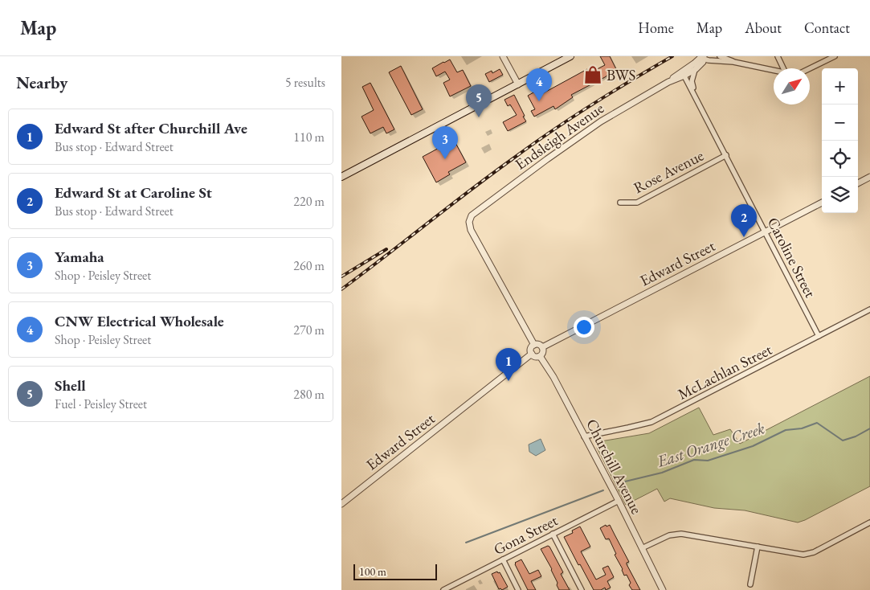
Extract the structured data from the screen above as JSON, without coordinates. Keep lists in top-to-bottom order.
{
  "streets": {
    "street": [
      "Endsleigh Avenue",
      "Rose Avenue",
      "Caroline Street",
      "Edward Street",
      "McLachlan Street",
      "Churchill Avenue",
      "Gona Street"
    ]
  },
  "crossings": [
    ["Endsleigh Avenue", "Caroline Street"],
    ["Endsleigh Avenue", "Edward Street"],
    ["Endsleigh Avenue", "Churchill Avenue"],
    ["Rose Avenue", "Caroline Street"],
    ["Caroline Street", "Edward Street"],
    ["Caroline Street", "McLachlan Street"],
    ["Edward Street", "Churchill Avenue"],
    ["McLachlan Street", "Churchill Avenue"],
    ["Churchill Avenue", "Gona Street"]
  ],
  "water": ["East Orange Creek"],
  "places": {
    "shop": ["BWS"]
  },
  "scale_bar": "100 m",
  "north": "top right",
  "page": {
    "header": "Map",
    "nav": [
      "Home",
      "Map",
      "About",
      "Contact"
    ],
    "heading": ["Nearby", "5 results"],
    "map_buttons": ["+", "−"],
    "pins": [
      "4",
      "5",
      "3",
      "2",
      "1"
    ],
    "list": [
      {
        "mark": "1",
        "name": "Edward St after Churchill Ave",
        "note": "Bus stop · Edward Street",
        "value": "110 m"
      },
      {
        "mark": "2",
        "name": "Edward St at Caroline St",
        "note": "Bus stop · Edward Street",
        "value": "220 m"
      },
      {
        "mark": "3",
        "name": "Yamaha",
        "note": "Shop · Peisley Street",
        "value": "260 m"
      },
      {
        "mark": "4",
        "name": "CNW Electrical Wholesale",
        "note": "Shop · Peisley Street",
        "value": "270 m"
      },
      {
        "mark": "5",
        "name": "Shell",
        "note": "Fuel · Peisley Street",
        "value": "280 m"
      }
    ],
    "scale": "100 m"
  }
}
